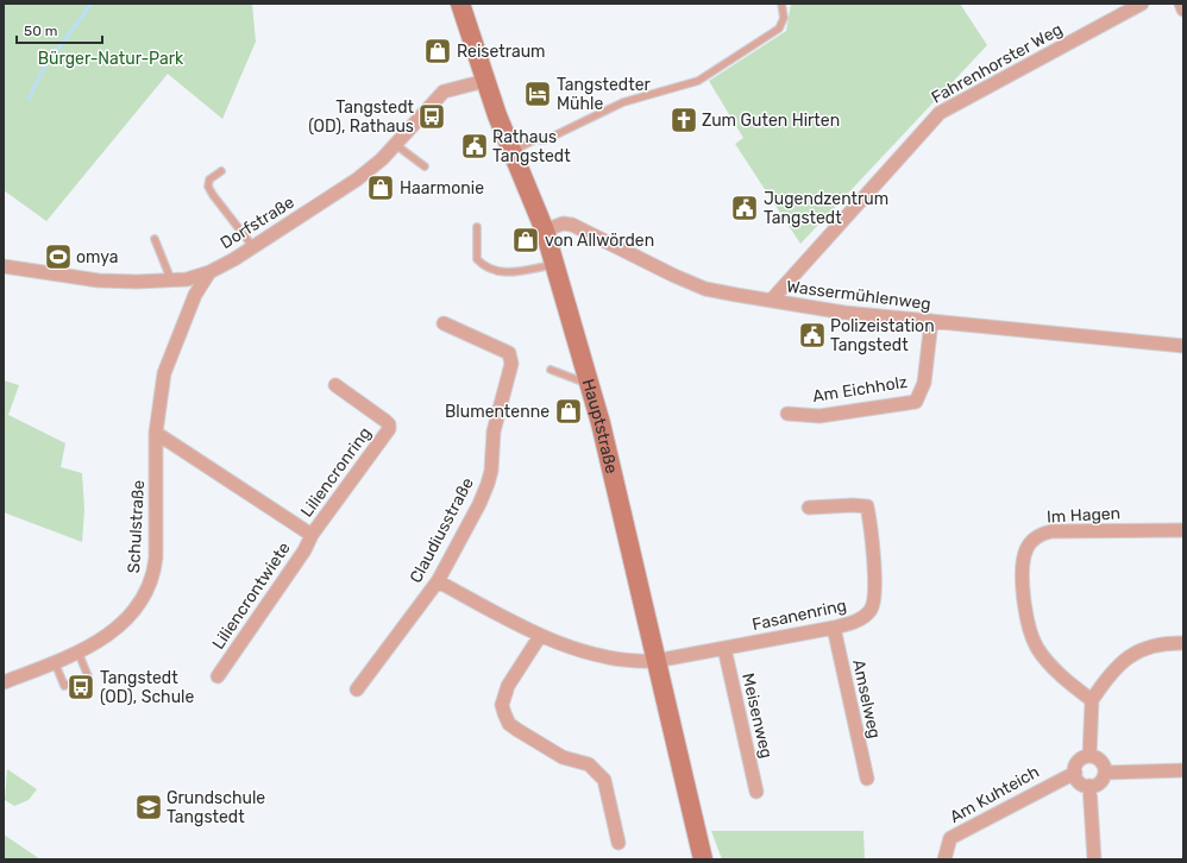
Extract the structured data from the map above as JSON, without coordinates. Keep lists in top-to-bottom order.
{
  "streets": {
    "street": [
      "Fahrenhorster Weg",
      "Dorfstraße",
      "Wassermühlenweg",
      "Am Eichholz",
      "Hauptstraße",
      "Liliencronring",
      "Im Hagen",
      "Schulstraße",
      "Claudiusstraße",
      "Liliencrontwiete",
      "Fasanenring",
      "Amselweg",
      "Meisenweg",
      "Am Kuhteich"
    ]
  },
  "crossings": [
    ["Fahrenhorster Weg", "Wassermühlenweg"],
    ["Dorfstraße", "Hauptstraße"],
    ["Dorfstraße", "Schulstraße"],
    ["Wassermühlenweg", "Am Eichholz"],
    ["Wassermühlenweg", "Hauptstraße"],
    ["Hauptstraße", "Fasanenring"],
    ["Liliencronring", "Schulstraße"],
    ["Liliencronring", "Liliencrontwiete"],
    ["Claudiusstraße", "Fasanenring"],
    ["Fasanenring", "Amselweg"],
    ["Fasanenring", "Meisenweg"]
  ],
  "parks": ["Bürger-Natur-Park"],
  "places": {
    "shop": [
      "Reisetraum",
      "Haarmonie",
      "von Allwörden",
      "Blumentenne"
    ],
    "hotel": ["Tangstedter Mühle"],
    "bus stop": ["Tangstedt (OD), Rathaus", "Tangstedt (OD), Schule"],
    "church": ["Zum Guten Hirten"],
    "public building": ["Rathaus Tangstedt", "Jugendzentrum Tangstedt", "Polizeistation Tangstedt"],
    "sports": ["omya"],
    "school or university": ["Grundschule Tangstedt"]
  },
  "scale_bar": "50 m"
}
